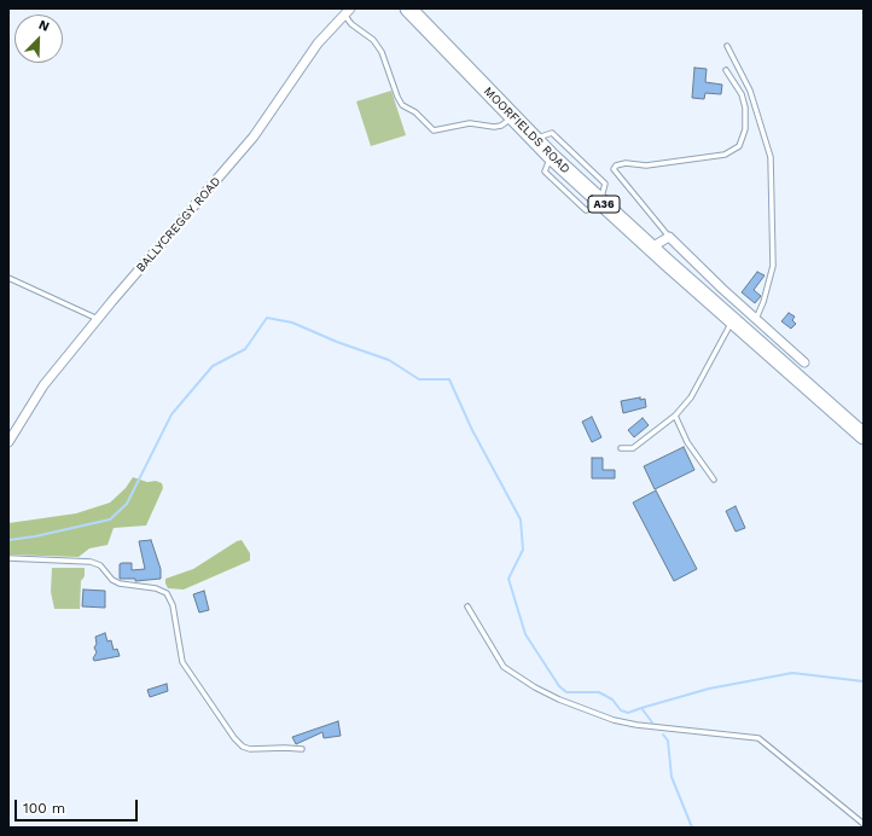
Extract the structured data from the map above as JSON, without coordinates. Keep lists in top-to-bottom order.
{
  "streets": {
    "highway": ["MOORFIELDS ROAD", "A36"],
    "street": ["BALLYCREGGY ROAD"]
  },
  "scale_bar": "100 m",
  "north": "top right"
}
